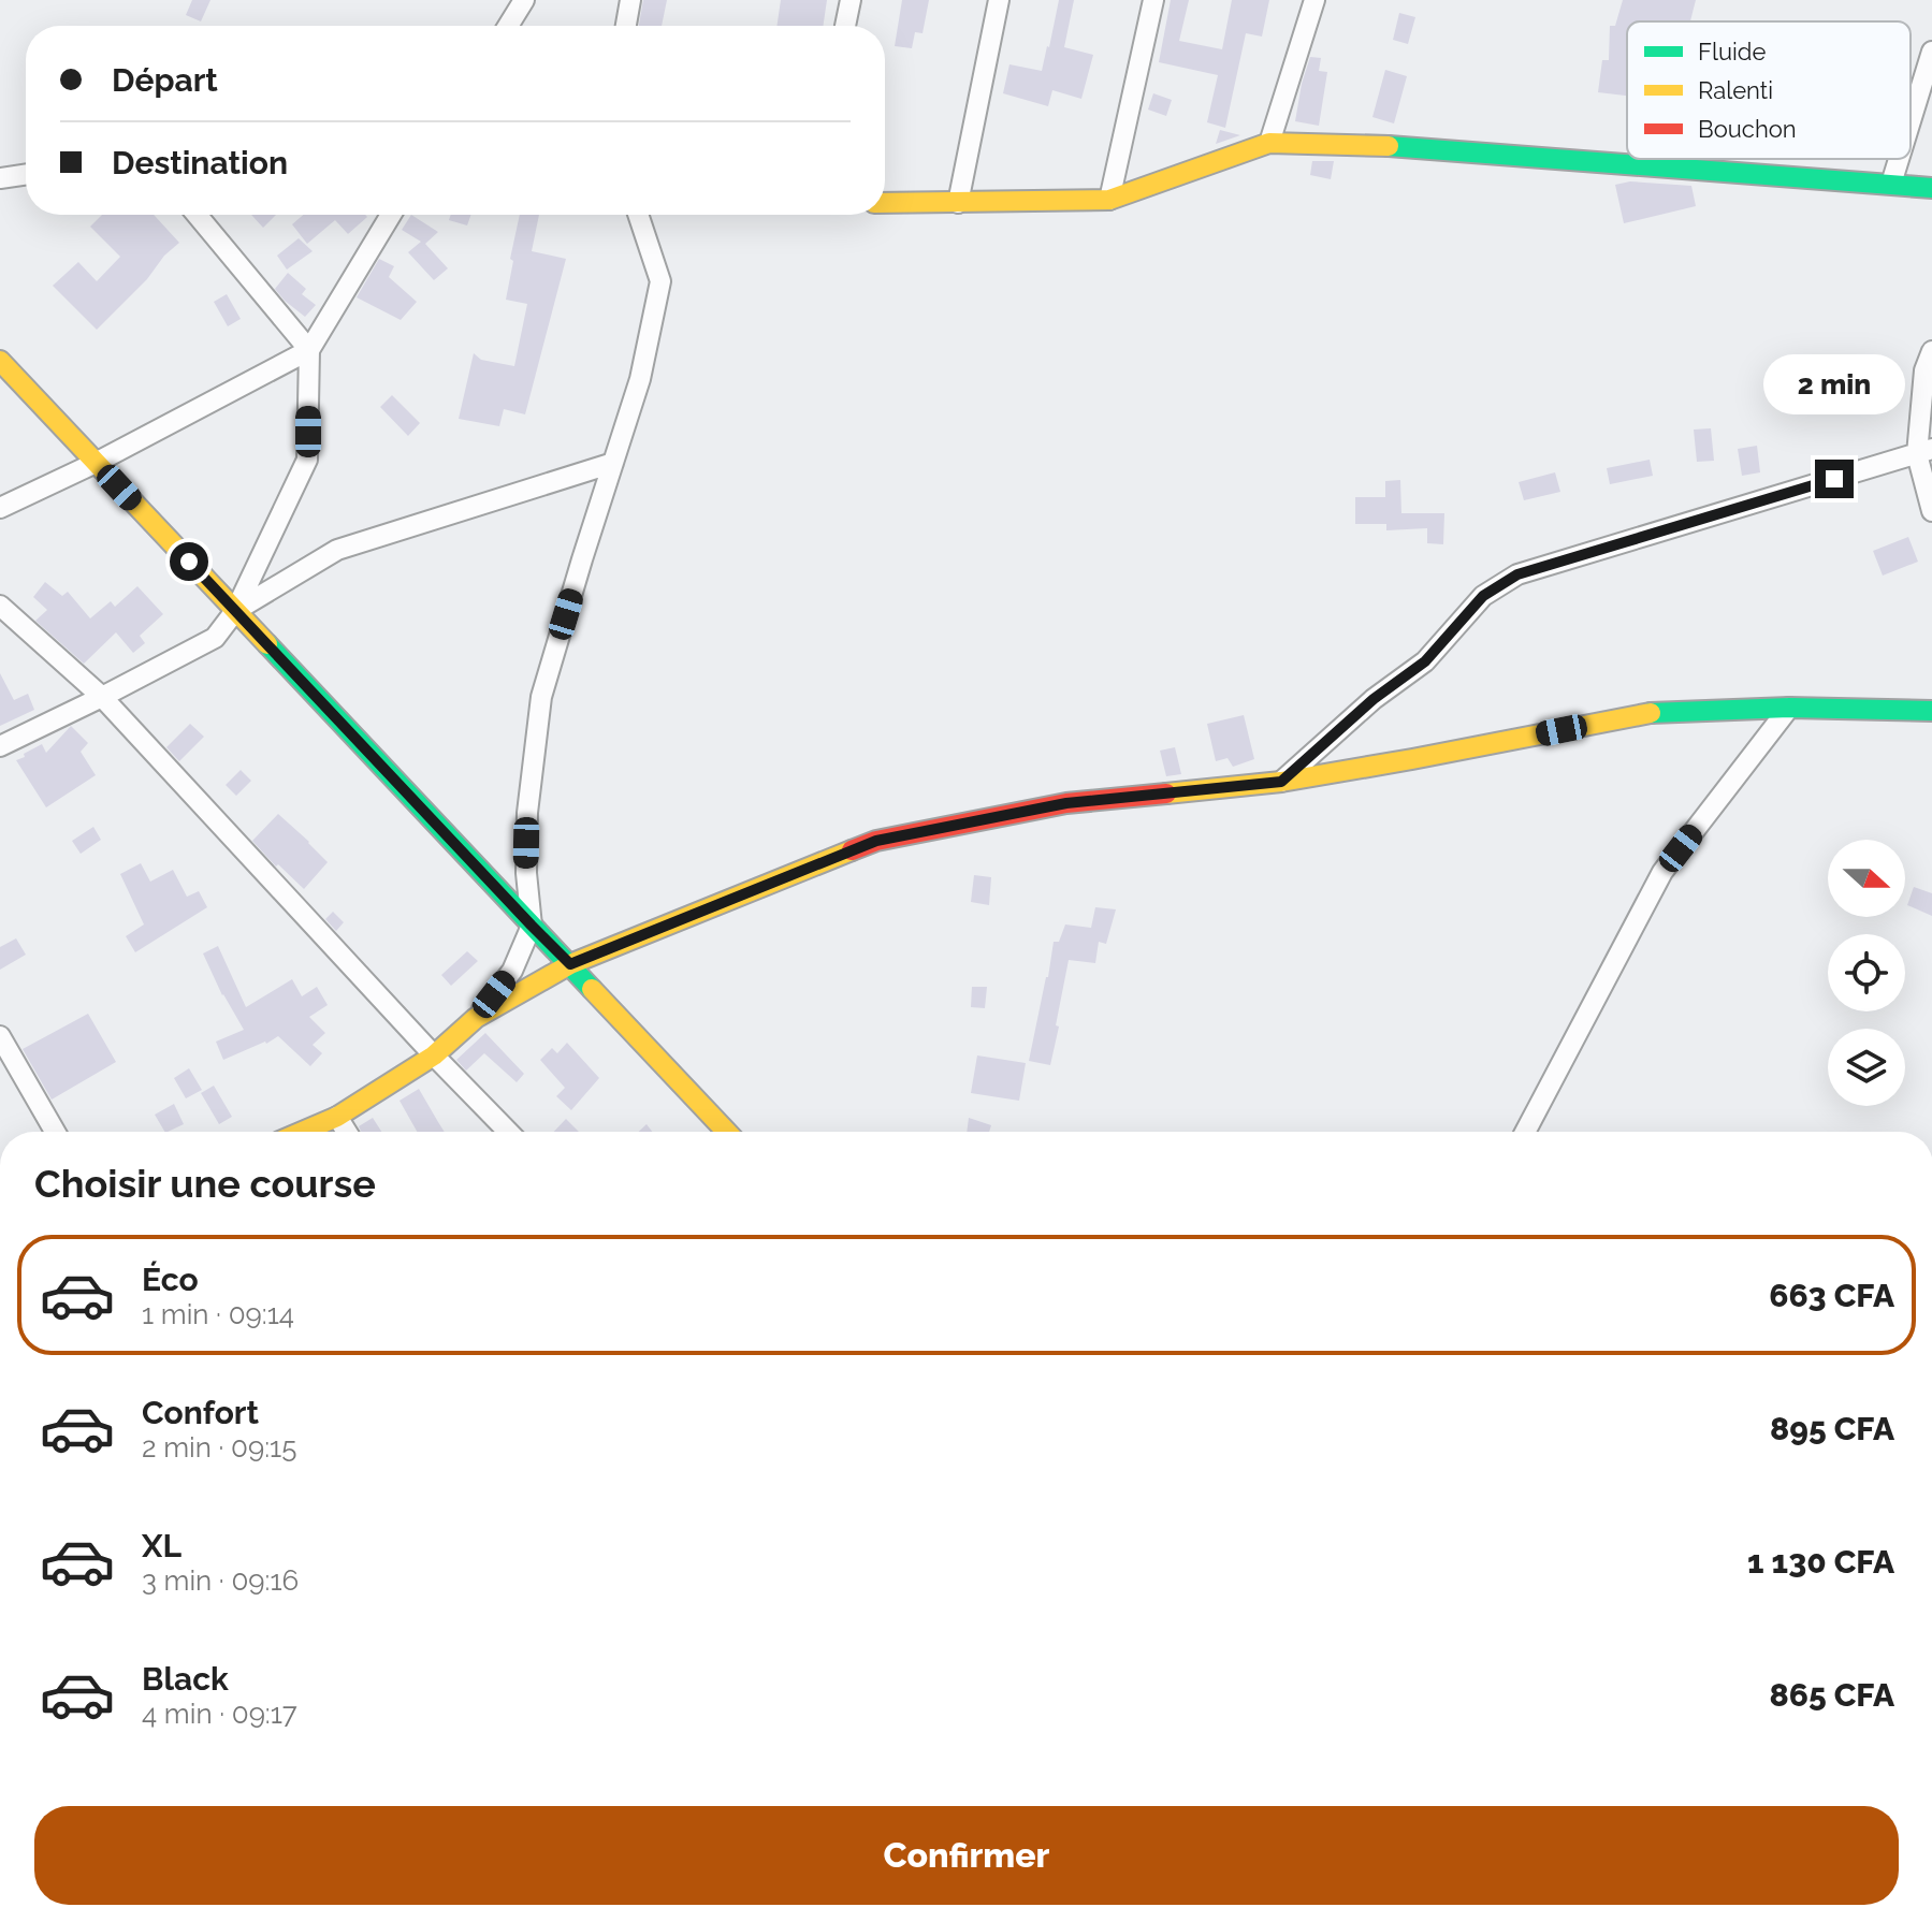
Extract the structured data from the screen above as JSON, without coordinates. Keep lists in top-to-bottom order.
{
  "legend": ["Fluide", "Ralenti", "Bouchon"],
  "north": "right",
  "page": {
    "banner": ["Départ", "Destination"],
    "bubble": "2 min",
    "heading": "Choisir une course",
    "list": [
      {
        "name": "Éco",
        "note": "1 min · 09:14",
        "value": "663 CFA"
      },
      {
        "name": "Confort",
        "note": "2 min · 09:15",
        "value": "895 CFA"
      },
      {
        "name": "XL",
        "note": "3 min · 09:16",
        "value": "1 130 CFA"
      },
      {
        "name": "Black",
        "note": "4 min · 09:17",
        "value": "865 CFA"
      }
    ],
    "buttons": "Confirmer"
  }
}
